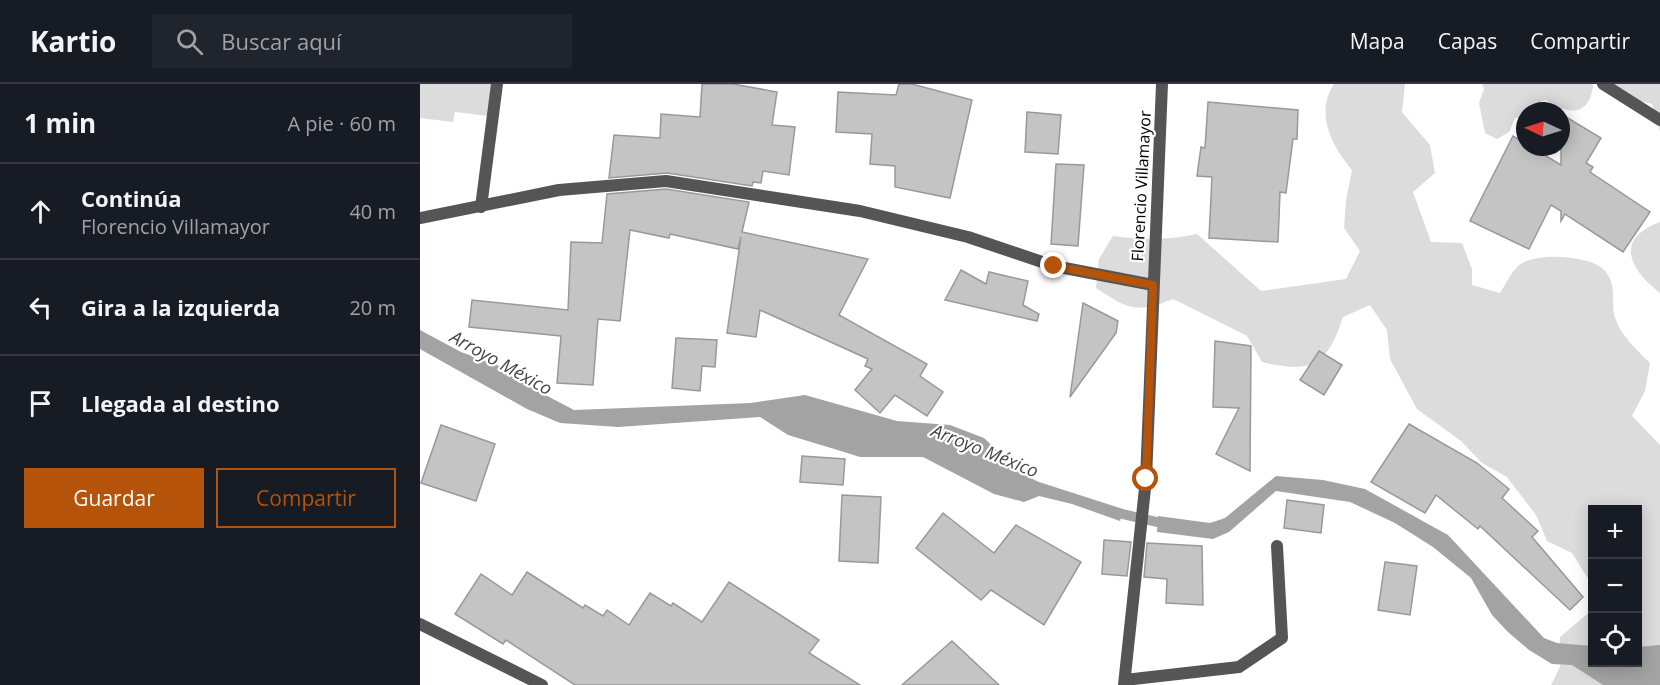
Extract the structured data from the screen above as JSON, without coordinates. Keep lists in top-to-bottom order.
{
  "streets": {
    "street": ["Florencio Villamayor"]
  },
  "water": ["Arroyo México"],
  "north": "left",
  "page": {
    "header": "Kartio",
    "search": "Buscar aquí",
    "nav": ["Mapa", "Capas", "Compartir"],
    "heading": ["1 min", "A pie · 60 m"],
    "list": [
      ["Continúa", "Florencio Villamayor", "40 m"],
      ["Gira a la izquierda", "20 m"],
      "Llegada al destino"
    ],
    "buttons": ["Guardar", "Compartir"],
    "map_buttons": ["+", "−"]
  }
}
